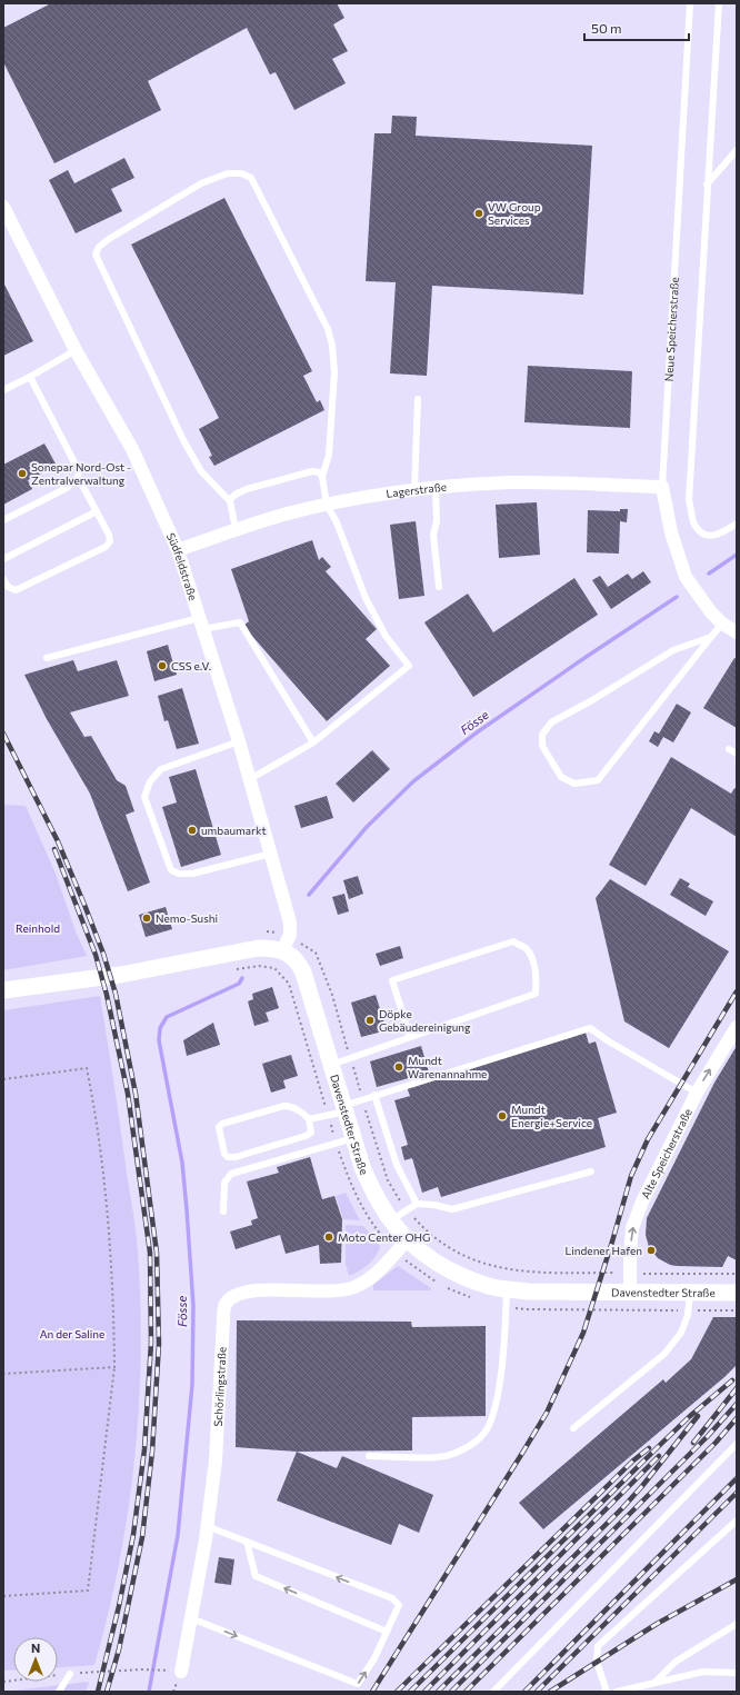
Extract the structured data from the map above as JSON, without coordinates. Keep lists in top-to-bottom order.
{
  "streets": {
    "street": [
      "Neue Speicherstraße",
      "Lagerstraße",
      "Südfeldstraße",
      "Davenstedter Straße",
      "Alte Speicherstraße",
      "Schörlingstraße"
    ]
  },
  "crossings": [
    ["Neue Speicherstraße", "Lagerstraße"],
    ["Lagerstraße", "Südfeldstraße"],
    ["Südfeldstraße", "Davenstedter Straße"],
    ["Davenstedter Straße", "Alte Speicherstraße"],
    ["Davenstedter Straße", "Schörlingstraße"]
  ],
  "one_way": ["Alte Speicherstraße"],
  "water": ["Fösse"],
  "parks": ["Reinhold", "An der Saline"],
  "places": [
    "VW Group Services",
    "Sonepar Nord-Ost - Zentralverwaltung",
    "CSS e.V.",
    "umbaumarkt",
    "Nemo-Sushi",
    "Döpke Gebäudereinigung",
    "Mundt Warenannahme",
    "Mundt Energie+Service",
    "Moto Center OHG",
    "Lindener Hafen"
  ],
  "scale_bar": "50 m",
  "north": "top"
}
